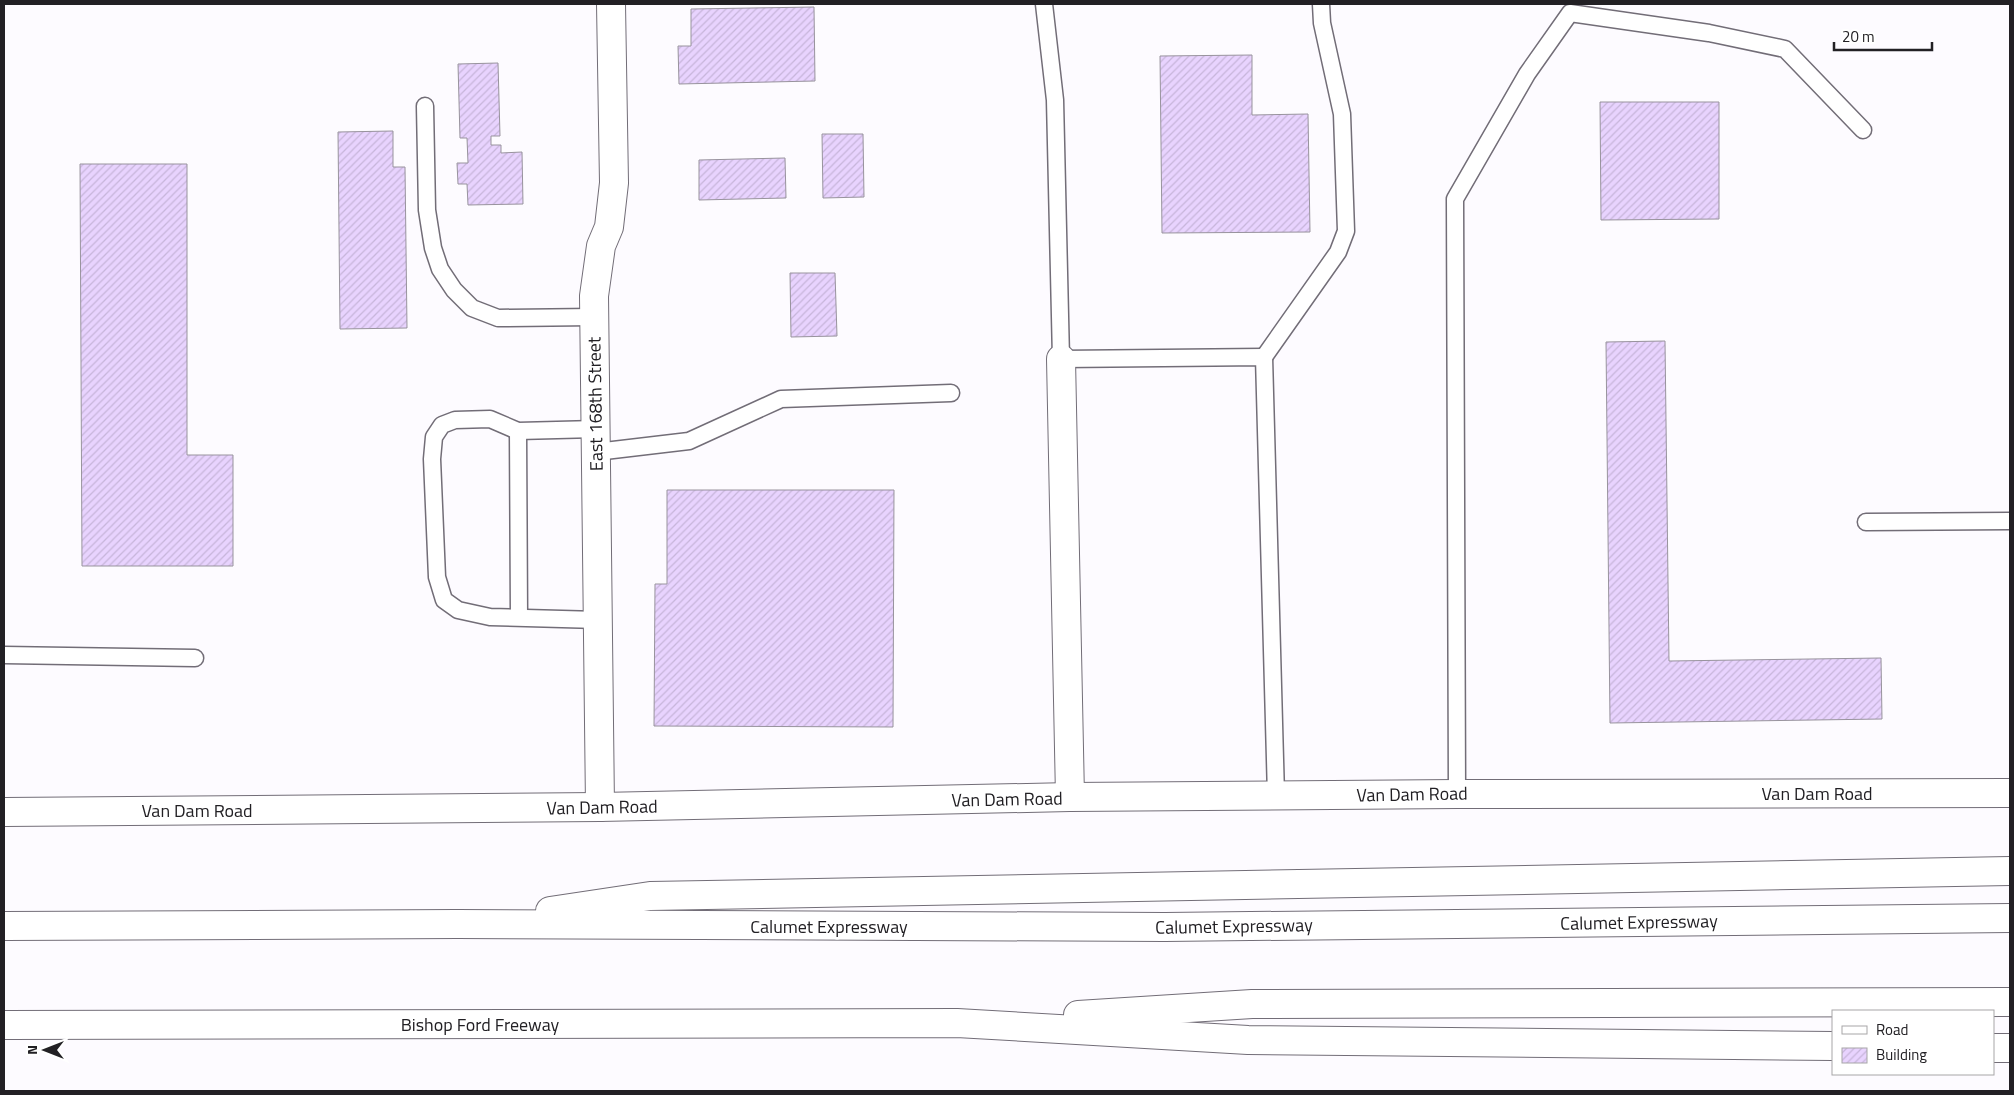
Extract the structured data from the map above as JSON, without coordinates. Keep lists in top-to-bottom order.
{
  "streets": {
    "main road": [
      "East 168th Street",
      "Van Dam Road",
      "Calumet Expressway",
      "Bishop Ford Freeway"
    ]
  },
  "crossings": [
    ["East 168th Street", "Van Dam Road"]
  ],
  "legend": ["Road", "Building"],
  "scale_bar": "20 m",
  "north": "left"
}
